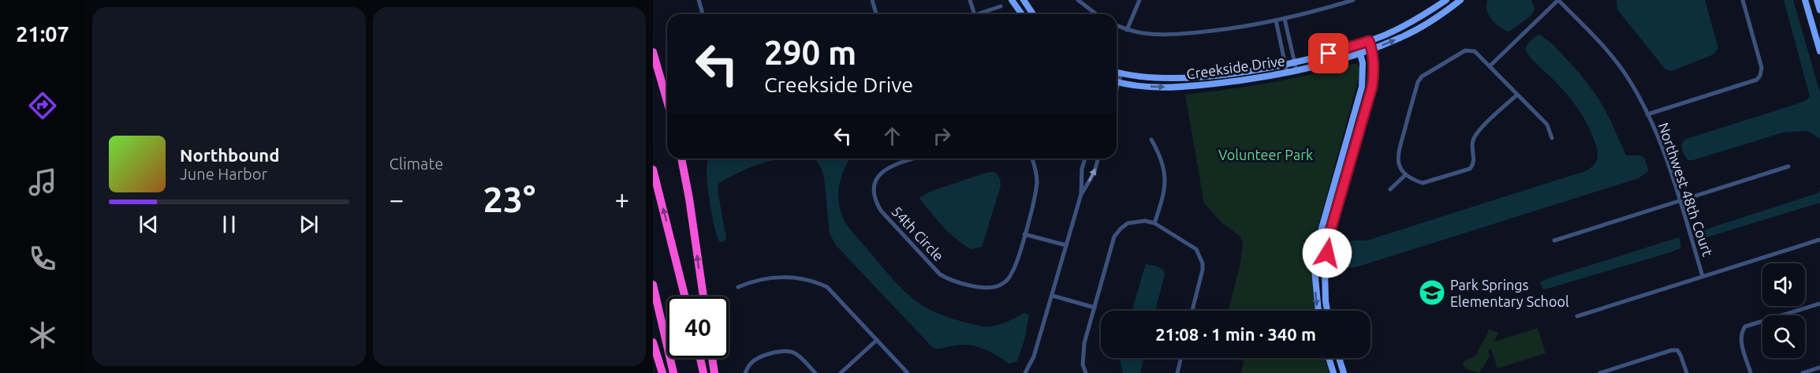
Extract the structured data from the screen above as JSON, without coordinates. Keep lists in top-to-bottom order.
{
  "streets": {
    "street": ["Creekside Drive", "Northwest 48th Court", "54th Circle"]
  },
  "parks": ["Volunteer Park"],
  "places": {
    "school or university": ["Park Springs Elementary School"]
  },
  "page": {
    "tabs": "21:07",
    "tile": "Climate",
    "turn": ["290 m", "Creekside Drive"],
    "song": ["Northbound", "June Harbor"],
    "heat": ["−", "23°", "+"],
    "limit": "40",
    "trip": "21:08 · 1 min · 340 m"
  }
}
